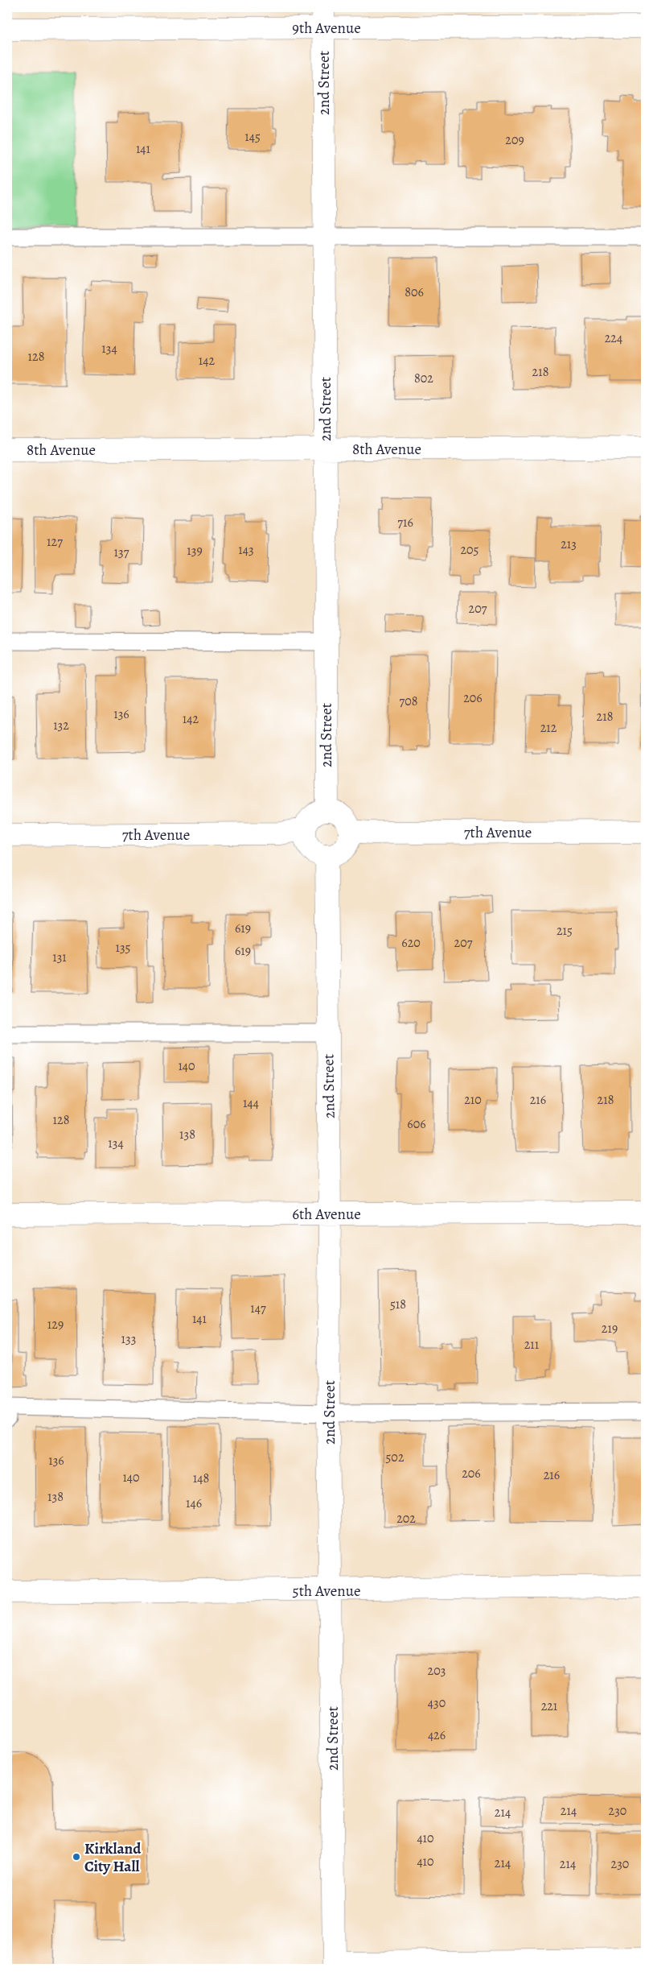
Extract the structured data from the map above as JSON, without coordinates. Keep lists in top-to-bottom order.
{
  "streets": {
    "street": [
      "9th Avenue",
      "2nd Street",
      "8th Avenue",
      "7th Avenue",
      "6th Avenue",
      "5th Avenue"
    ]
  },
  "crossings": [
    ["9th Avenue", "2nd Street"],
    ["2nd Street", "8th Avenue"],
    ["2nd Street", "7th Avenue"],
    ["2nd Street", "6th Avenue"],
    ["2nd Street", "5th Avenue"]
  ],
  "places": ["Kirkland City Hall"],
  "house_numbers": [
    "145",
    "209",
    "141",
    "806",
    "224",
    "134",
    "128",
    "142",
    "218",
    "802",
    "716",
    "127",
    "213",
    "143",
    "205",
    "139",
    "137",
    "207",
    "206",
    "708",
    "136",
    "218",
    "142",
    "132",
    "212",
    "619",
    "215",
    "620",
    "207",
    "135",
    "619",
    "131",
    "140",
    "210",
    "216",
    "218",
    "144",
    "128",
    "606",
    "138",
    "134",
    "518",
    "147",
    "141",
    "129",
    "219",
    "133",
    "211",
    "502",
    "136",
    "206",
    "216",
    "140",
    "148",
    "138",
    "146",
    "202",
    "203",
    "430",
    "221",
    "426",
    "214",
    "230",
    "214",
    "410",
    "410",
    "214",
    "214",
    "230"
  ]
}
